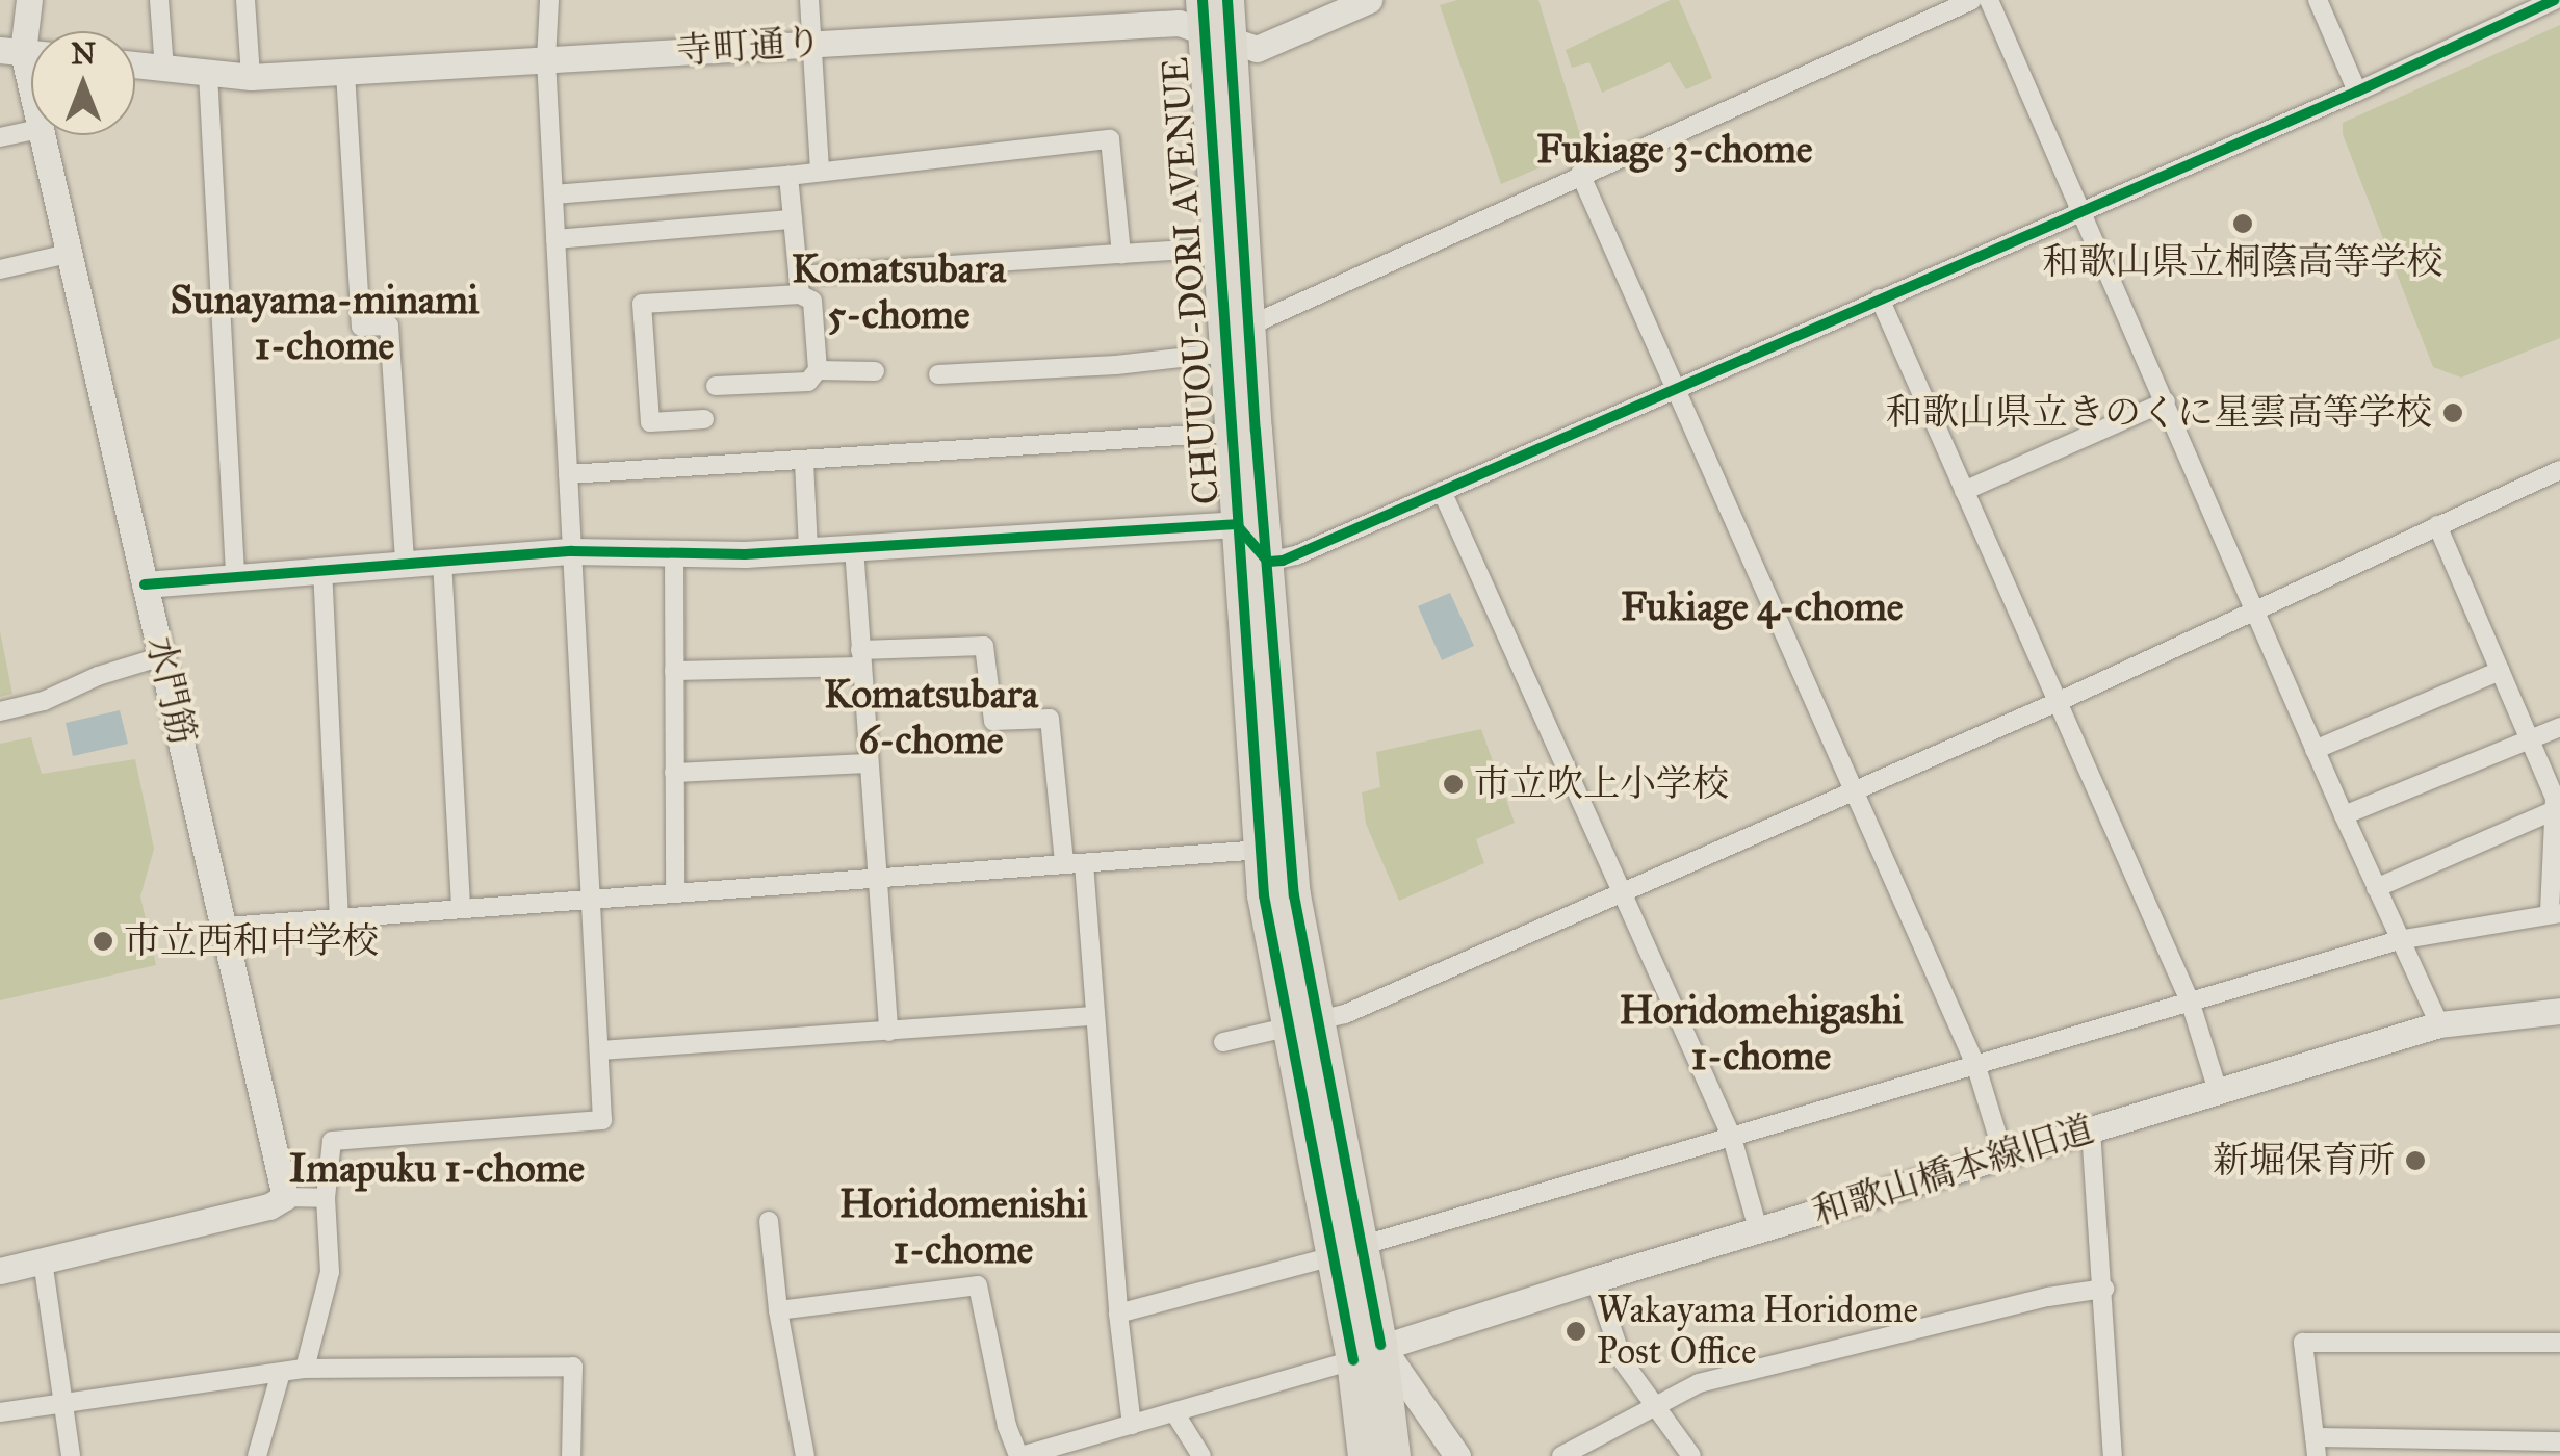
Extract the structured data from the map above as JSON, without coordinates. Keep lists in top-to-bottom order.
{
  "streets": {
    "highway": ["CHUUOU-DORI AVENUE"],
    "street": ["寺町通り", "水門筋", "和歌山橋本線旧道"]
  },
  "crossings": [
    ["寺町通り", "CHUUOU-DORI AVENUE"],
    ["CHUUOU-DORI AVENUE", "和歌山橋本線旧道"]
  ],
  "districts": [
    "Fukiage 3-chome",
    "Komatsubara 5-chome",
    "Sunayama-minami 1-chome",
    "Fukiage 4-chome",
    "Komatsubara 6-chome",
    "Horidomehigashi 1-chome",
    "Imapuku 1-chome",
    "Horidomenishi 1-chome"
  ],
  "places": [
    "和歌山県立桐蔭高等学校",
    "和歌山県立きのくに星雲高等学校",
    "市立吹上小学校",
    "市立西和中学校",
    "新堀保育所",
    "Wakayama Horidome Post Office"
  ],
  "north": "top"
}
